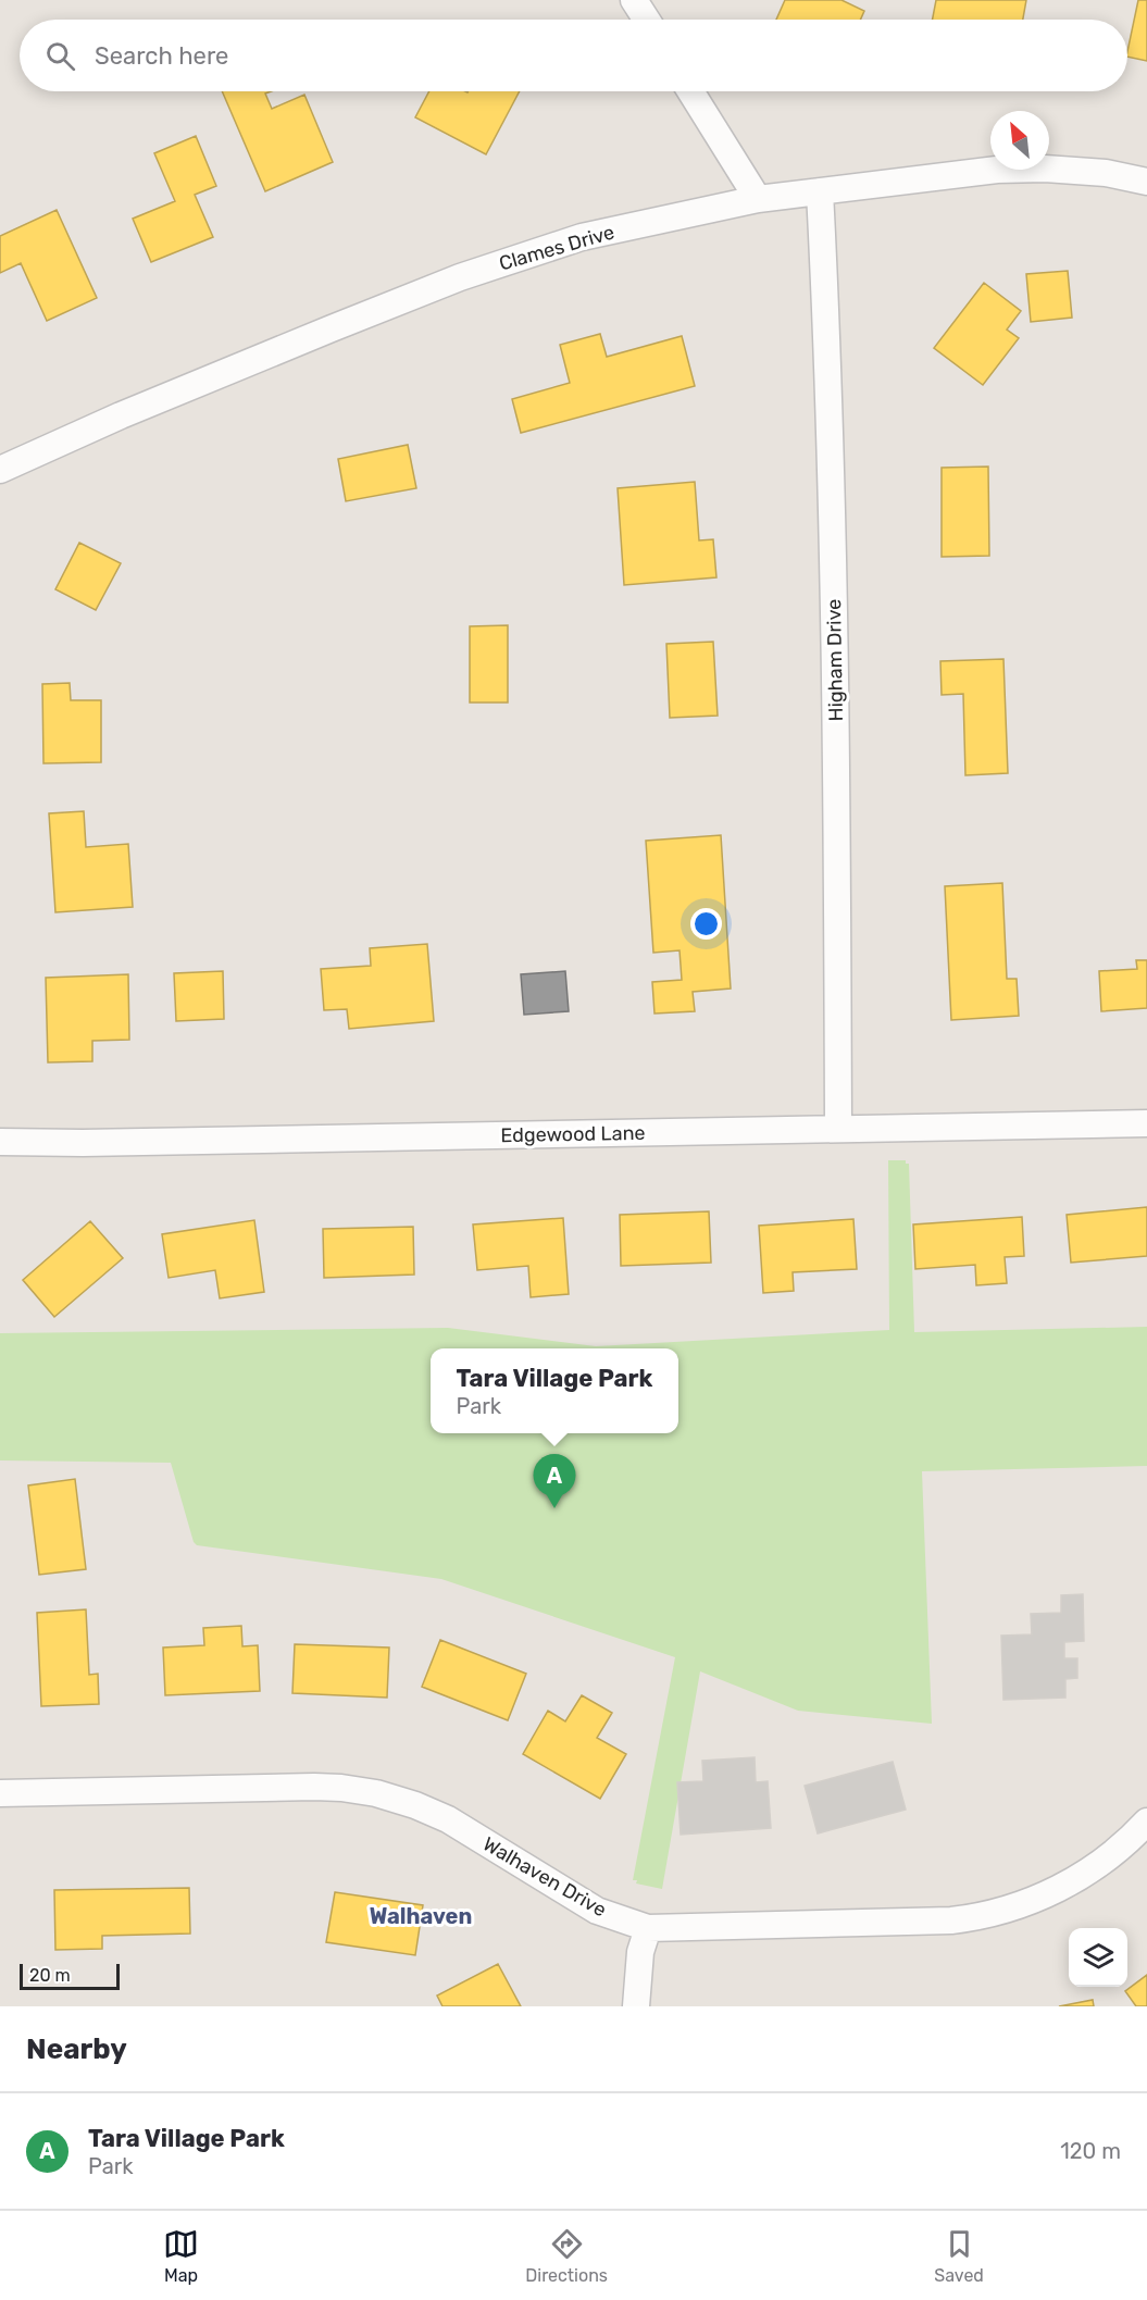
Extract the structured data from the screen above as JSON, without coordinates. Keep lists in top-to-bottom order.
{
  "streets": {
    "street": [
      "Clames Drive",
      "Higham Drive",
      "Edgewood Lane",
      "Walhaven Drive"
    ]
  },
  "crossings": [
    ["Clames Drive", "Higham Drive"],
    ["Higham Drive", "Edgewood Lane"]
  ],
  "districts": ["Walhaven"],
  "scale_bar": "20 m",
  "north": "top left",
  "page": {
    "search": "Search here",
    "popup": ["Tara Village Park", "Park"],
    "pins": "A",
    "scale": "20 m",
    "heading": "Nearby",
    "list": [
      {
        "mark": "A",
        "name": "Tara Village Park",
        "note": "Park",
        "value": "120 m"
      }
    ],
    "nav": ["Map", "Directions", "Saved"]
  }
}
